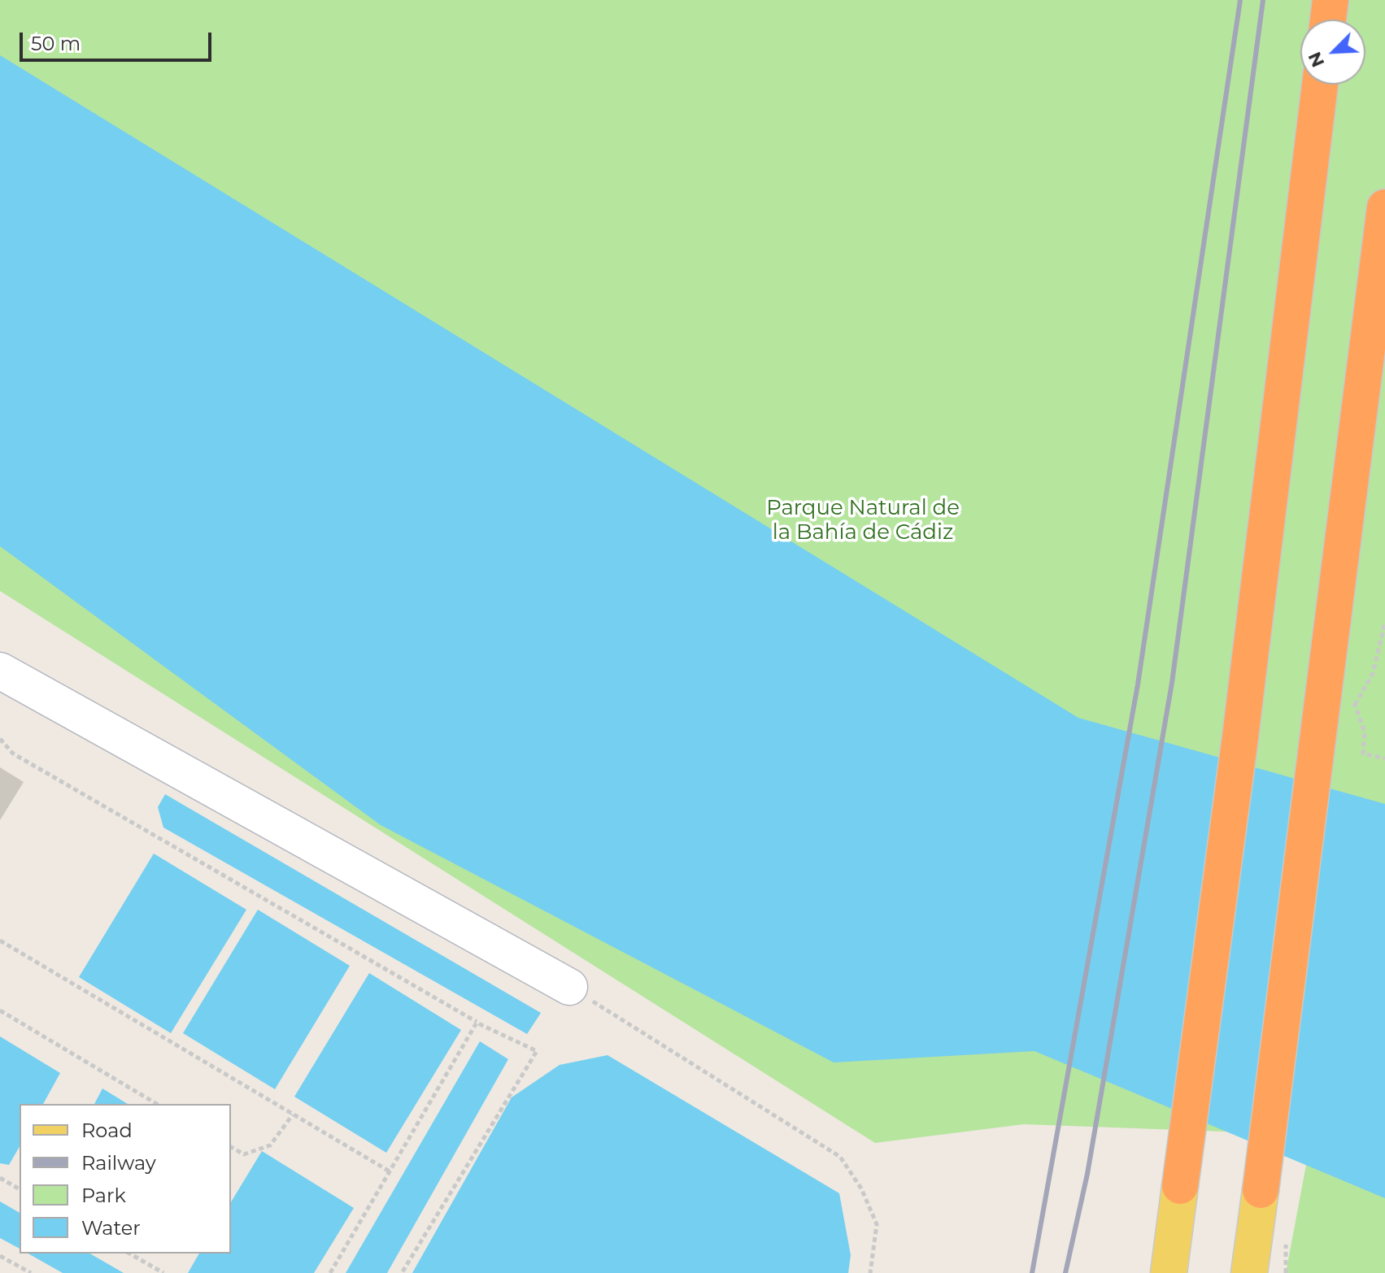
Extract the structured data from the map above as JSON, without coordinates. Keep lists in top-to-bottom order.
{
  "parks": ["Parque Natural de la Bahía de Cádiz"],
  "legend": [
    "Road",
    "Railway",
    "Park",
    "Water"
  ],
  "scale_bar": "50 m",
  "north": "bottom left"
}
